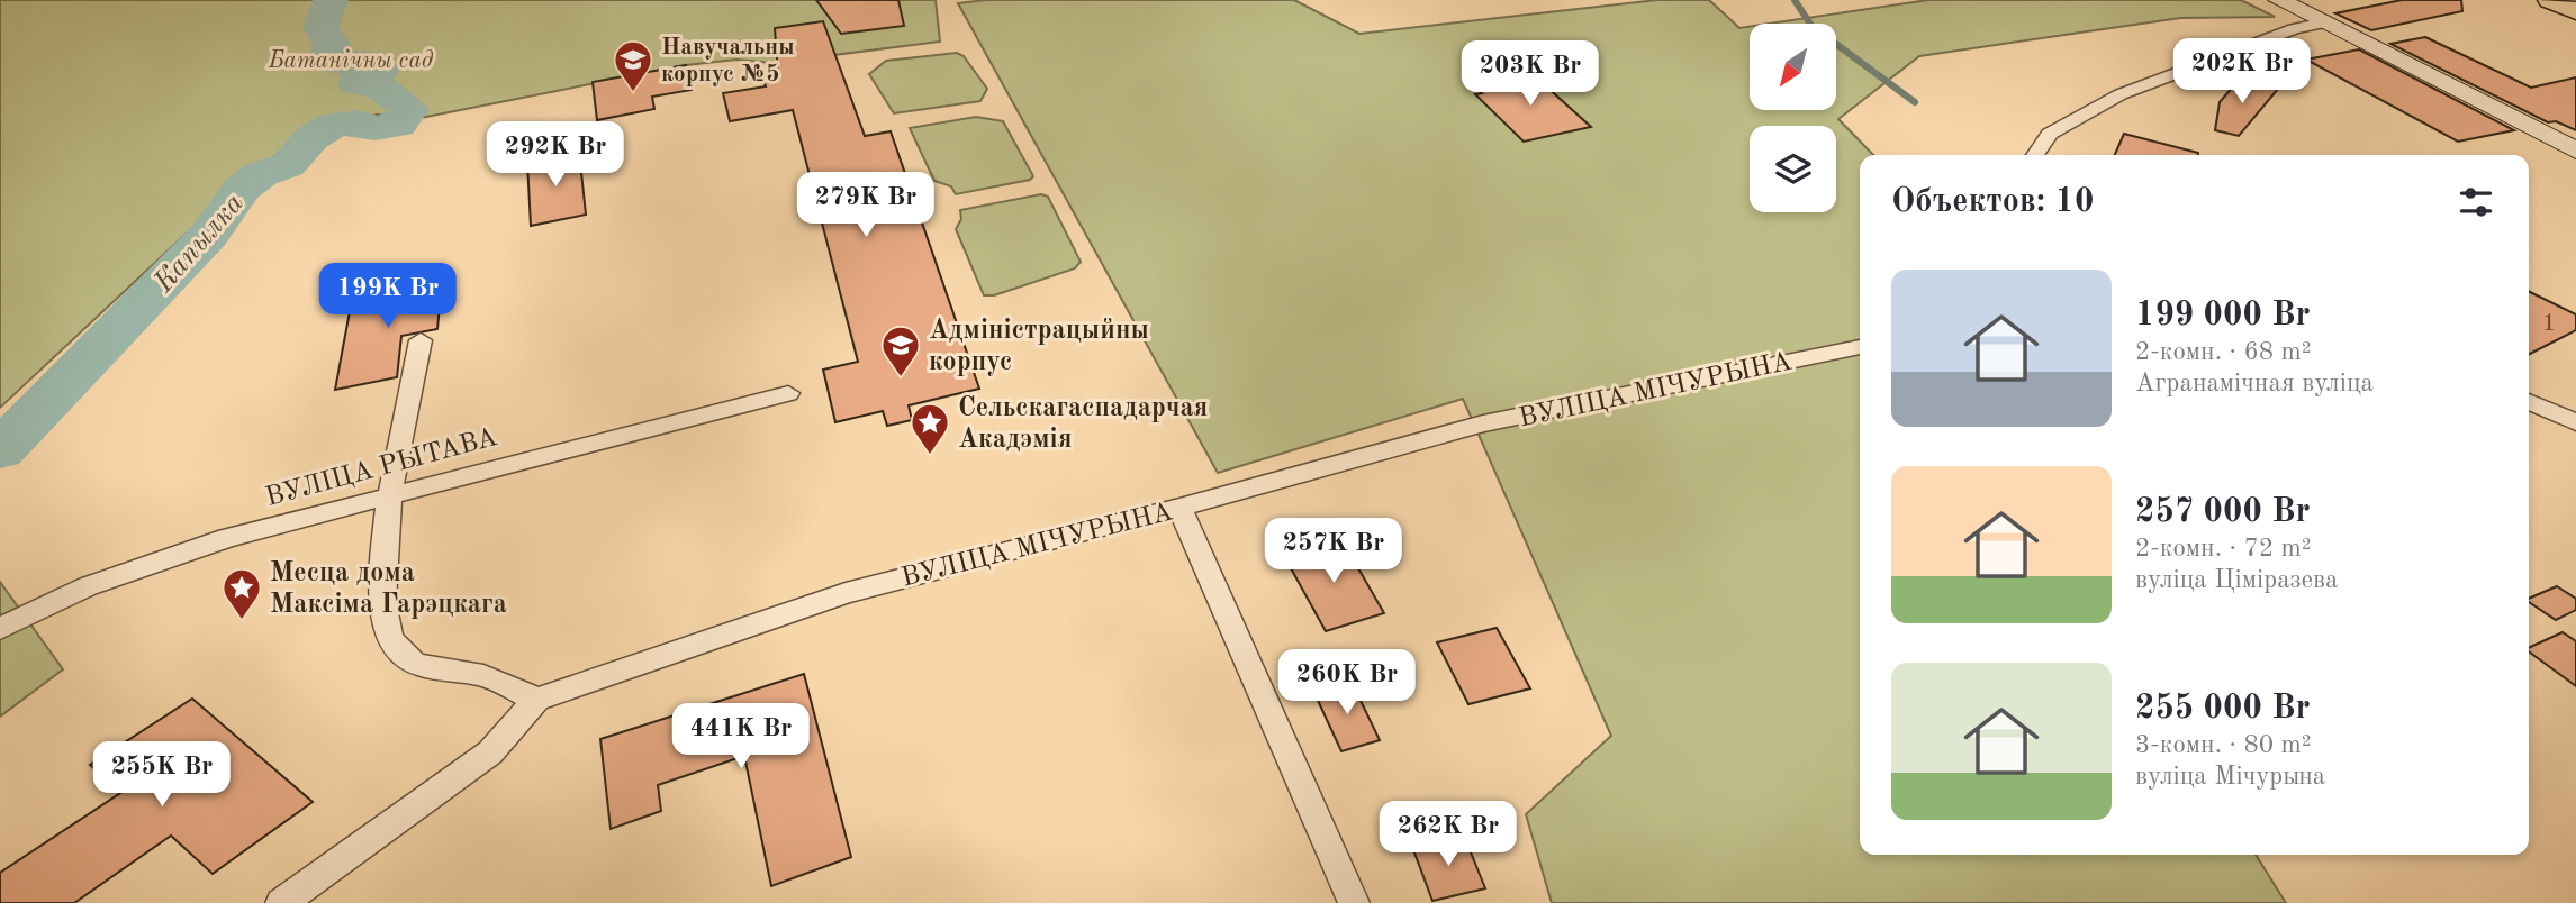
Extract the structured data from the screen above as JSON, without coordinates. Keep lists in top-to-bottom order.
{
  "streets": {
    "street": ["ВУЛІЦА МІЧУРЫНА", "ВУЛІЦА РЫТАВА"]
  },
  "water": ["Капылка"],
  "parks": ["Батанічны сад"],
  "places": {
    "school or university": ["Навучальны корпус №5", "Адміністрацыйны корпус"],
    "place": ["Сельскагаспадарчая Акадэмія", "Месца дома Максіма Гарэцкага"]
  },
  "house_numbers": ["1"],
  "north": "bottom left",
  "page": {
    "price": [
      "202K Br",
      "203K Br",
      "292K Br",
      "279K Br",
      "199K Br",
      "257K Br",
      "260K Br",
      "441K Br",
      "255K Br",
      "262K Br"
    ],
    "heading": "Объектов: 10",
    "list": [
      {
        "name": "199 000 Br",
        "note": "2-комн. · 68 m² · Агранамічная вуліца"
      },
      {
        "name": "257 000 Br",
        "note": "2-комн. · 72 m² · вуліца Ціміразева"
      },
      {
        "name": "255 000 Br",
        "note": "3-комн. · 80 m² · вуліца Мічурына"
      }
    ]
  }
}
